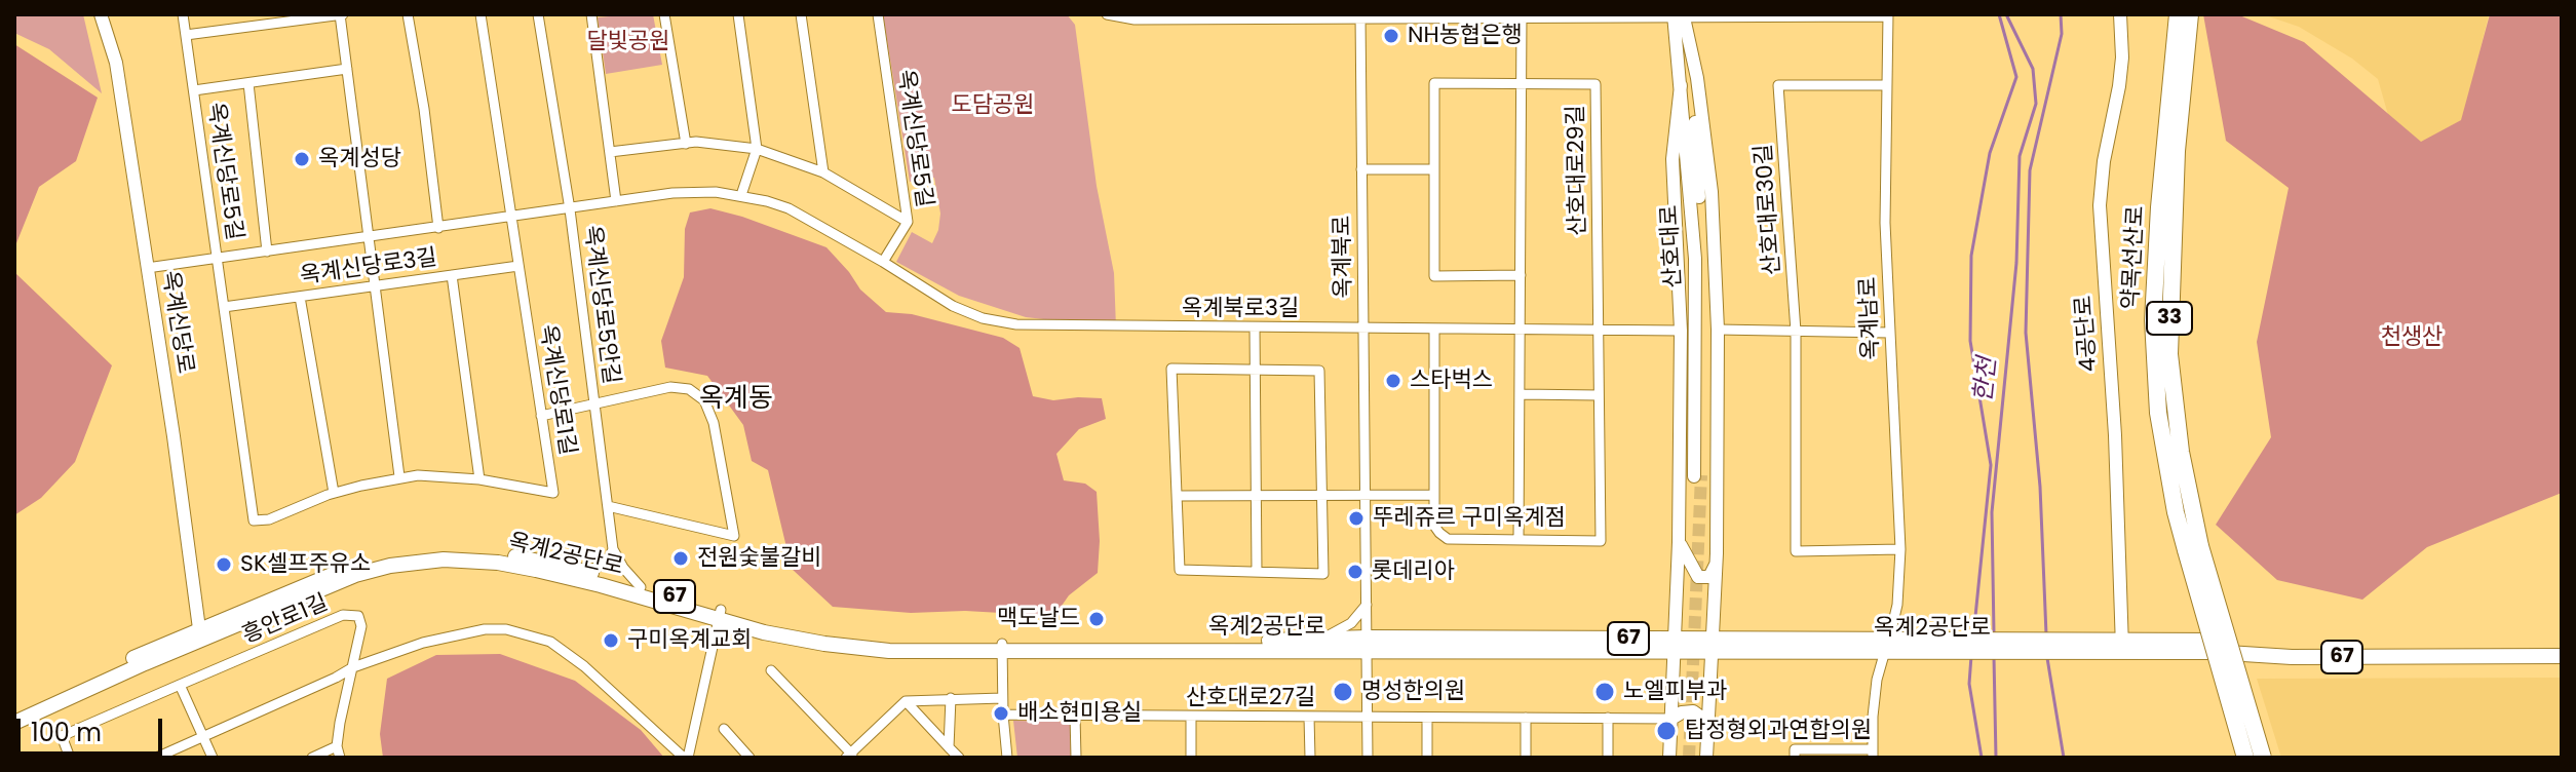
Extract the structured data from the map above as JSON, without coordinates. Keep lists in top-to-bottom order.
{
  "streets": {
    "highway": ["약목선산로", "33"],
    "main road": ["옥계2공단로", "67"],
    "street": [
      "옥계신당로5길",
      "산호대로29길",
      "산호대로30길",
      "산호대로",
      "옥계북로",
      "옥계신당로3길",
      "옥계신당로5안길",
      "옥계북로3길",
      "옥계남로",
      "옥계신당로",
      "4공단로",
      "옥계신당로1길",
      "흥안로1길",
      "산호대로27길"
    ]
  },
  "crossings": [
    ["옥계신당로5길", "옥계신당로5안길"],
    ["옥계신당로5길", "옥계북로3길"],
    ["옥계신당로5길", "옥계신당로"],
    ["옥계신당로5길", "옥계신당로1길"],
    ["산호대로30길", "옥계남로"],
    ["옥계북로", "옥계북로3길"],
    ["옥계북로", "옥계2공단로"],
    ["옥계북로", "산호대로27길"],
    ["약목선산로", "33"],
    ["옥계신당로3길", "옥계신당로1길"],
    ["옥계신당로5안길", "옥계2공단로"],
    ["옥계남로", "옥계2공단로"],
    ["옥계신당로", "옥계2공단로"],
    ["4공단로", "옥계2공단로"]
  ],
  "districts": ["옥계동"],
  "water": ["한천"],
  "parks": ["달빛공원", "도담공원", "천생산"],
  "places": [
    "NH농협은행",
    "옥계성당",
    "스타벅스",
    "뚜레쥬르 구미옥계점",
    "전원숯불갈비",
    "SK셀프주유소",
    "롯데리아",
    "맥도날드",
    "구미옥계교회",
    "명성한의원",
    "노엘피부과",
    "배소현미용실",
    "탑정형외과연합의원"
  ],
  "scale_bar": "100 m"
}
